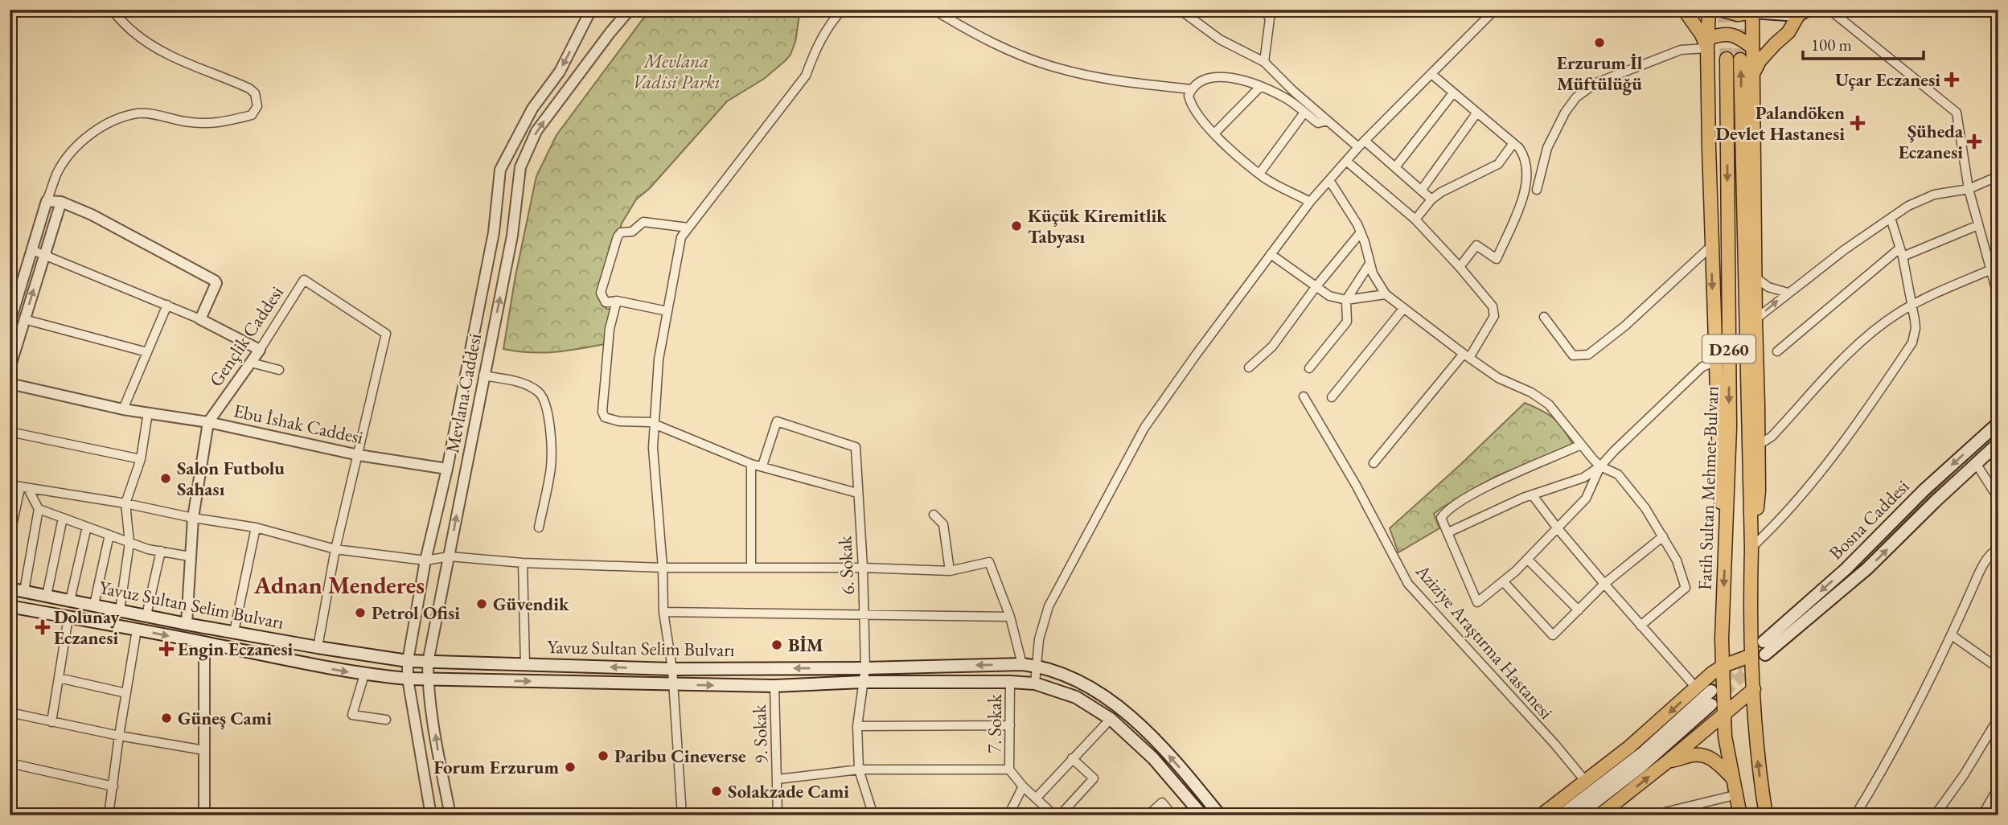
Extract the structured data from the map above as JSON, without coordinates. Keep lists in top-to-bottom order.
{
  "streets": {
    "highway": ["D260", "Fatih Sultan Mehmet Bulvarı"],
    "main road": ["Bosna Caddesi", "Yavuz Sultan Selim Bulvarı"],
    "street": [
      "Gençlik Caddesi",
      "Mevlana Caddesi",
      "Ebu İshak Caddesi",
      "6. Sokak",
      "Aziziye Araştırma Hastanesi",
      "7. Sokak",
      "9. Sokak"
    ]
  },
  "crossings": [
    ["Gençlik Caddesi", "Ebu İshak Caddesi"],
    ["Gençlik Caddesi", "Yavuz Sultan Selim Bulvarı"],
    ["Mevlana Caddesi", "Ebu İshak Caddesi"],
    ["Mevlana Caddesi", "Yavuz Sultan Selim Bulvarı"],
    ["6. Sokak", "Yavuz Sultan Selim Bulvarı"],
    ["Yavuz Sultan Selim Bulvarı", "7. Sokak"],
    ["Yavuz Sultan Selim Bulvarı", "9. Sokak"]
  ],
  "districts": ["Adnan Menderes"],
  "parks": ["Mevlana Vadisi Parkı"],
  "places": {
    "other": [
      "Erzurum İl Müftülüğü",
      "Küçük Kiremitlik Tabyası",
      "Salon Futbolu Sahası",
      "Güvendik",
      "Petrol Ofisi",
      "BİM",
      "Güneş Cami",
      "Paribu Cineverse",
      "Forum Erzurum",
      "Solakzade Cami"
    ],
    "health": [
      "Uçar Eczanesi",
      "Palandöken Devlet Hastanesi",
      "Şüheda Eczanesi",
      "Dolunay Eczanesi",
      "Engin Eczanesi"
    ]
  },
  "scale_bar": "100 m"
}
